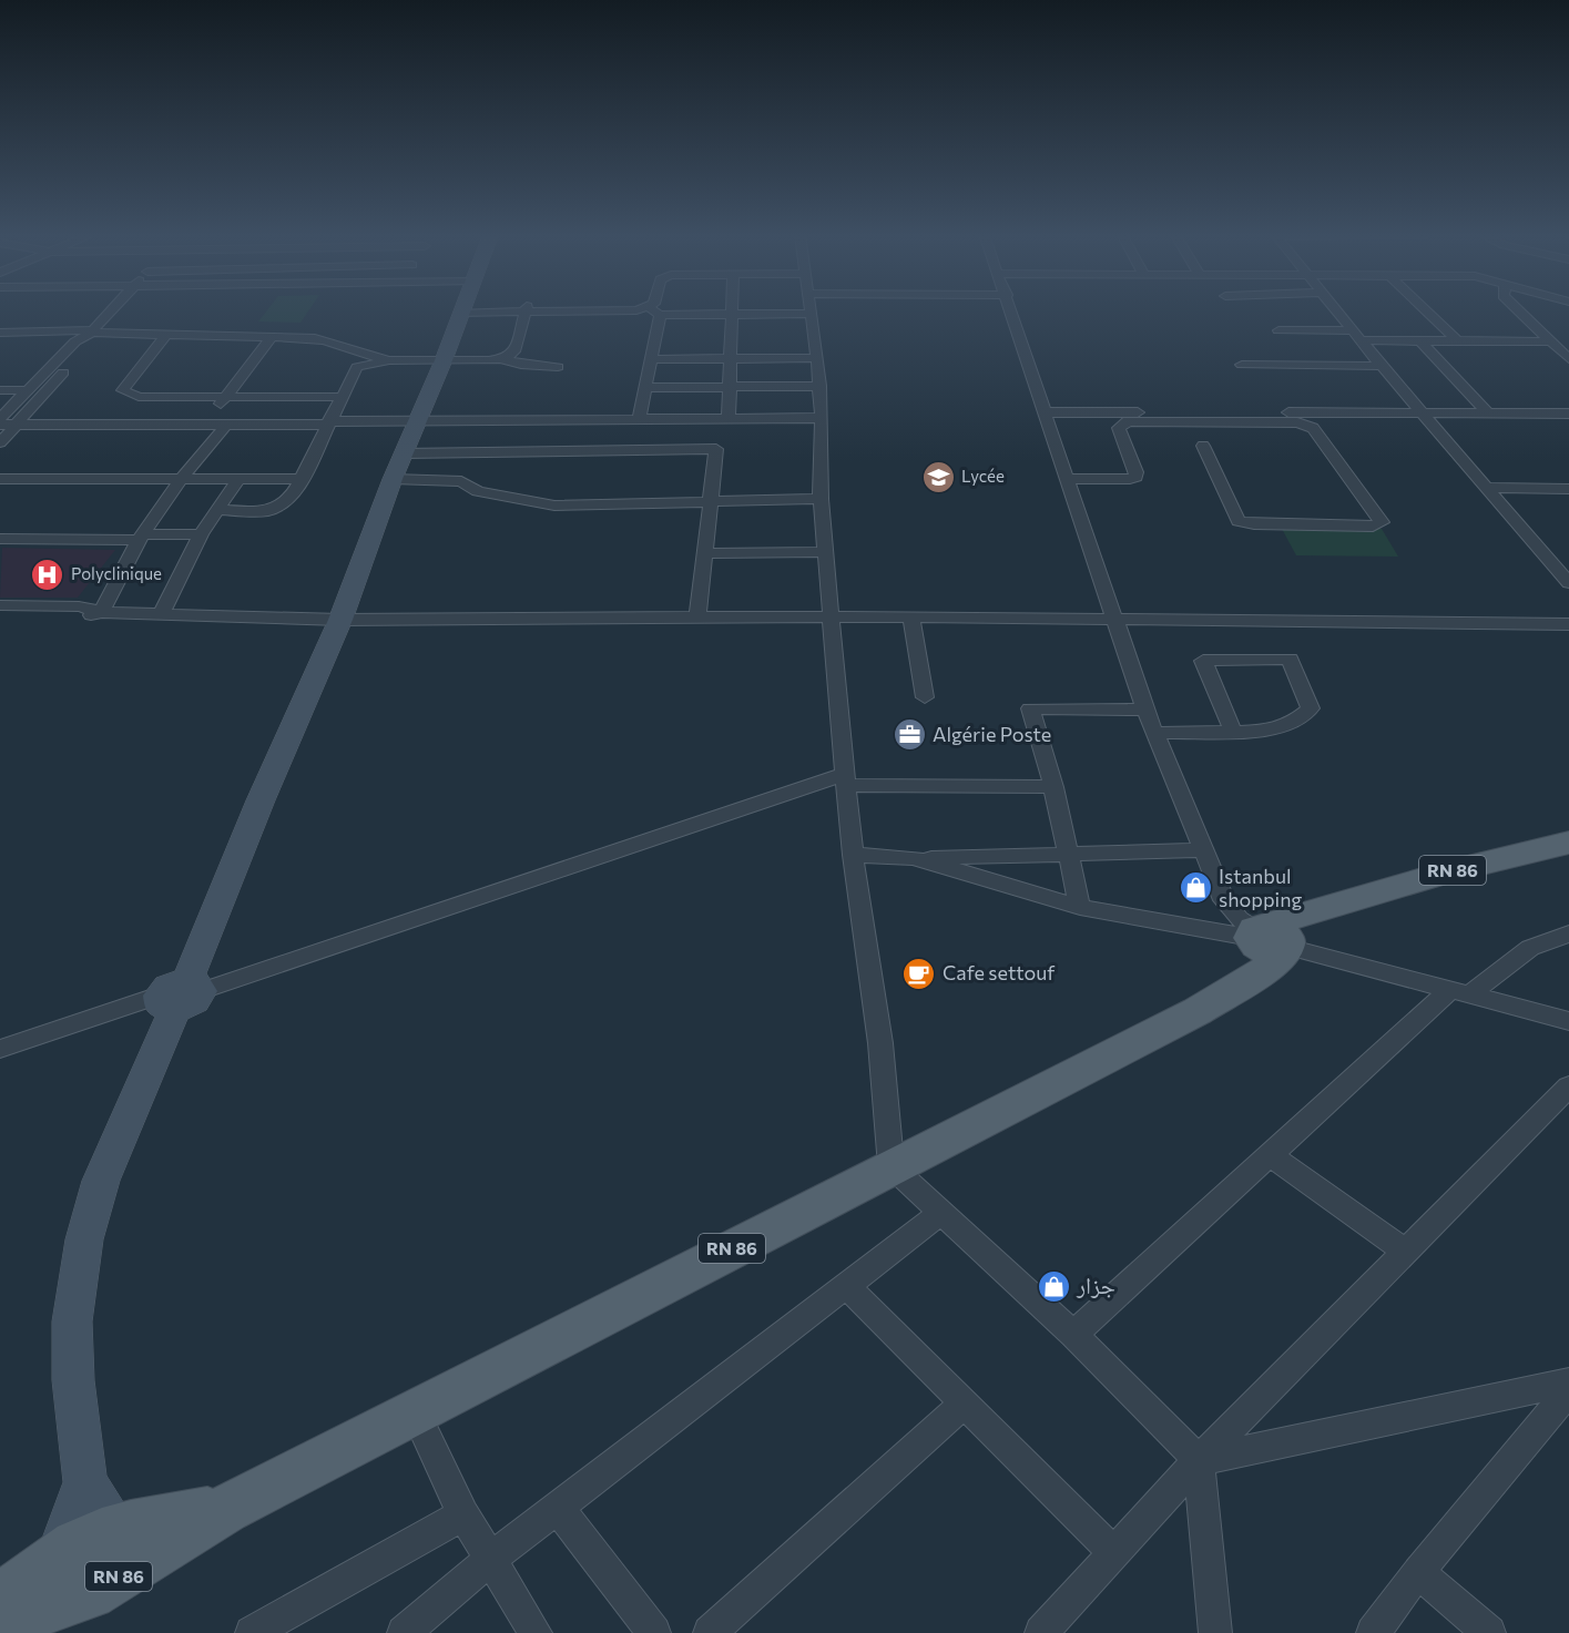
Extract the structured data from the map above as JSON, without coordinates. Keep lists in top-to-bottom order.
{
  "streets": {
    "main road": ["RN 86"]
  },
  "places": {
    "school or university": ["Lycée"],
    "hospital": ["Polyclinique"],
    "office": ["Algérie Poste"],
    "shop": ["Istanbul shopping", "جزار"],
    "cafe": ["Cafe settouf"]
  }
}
